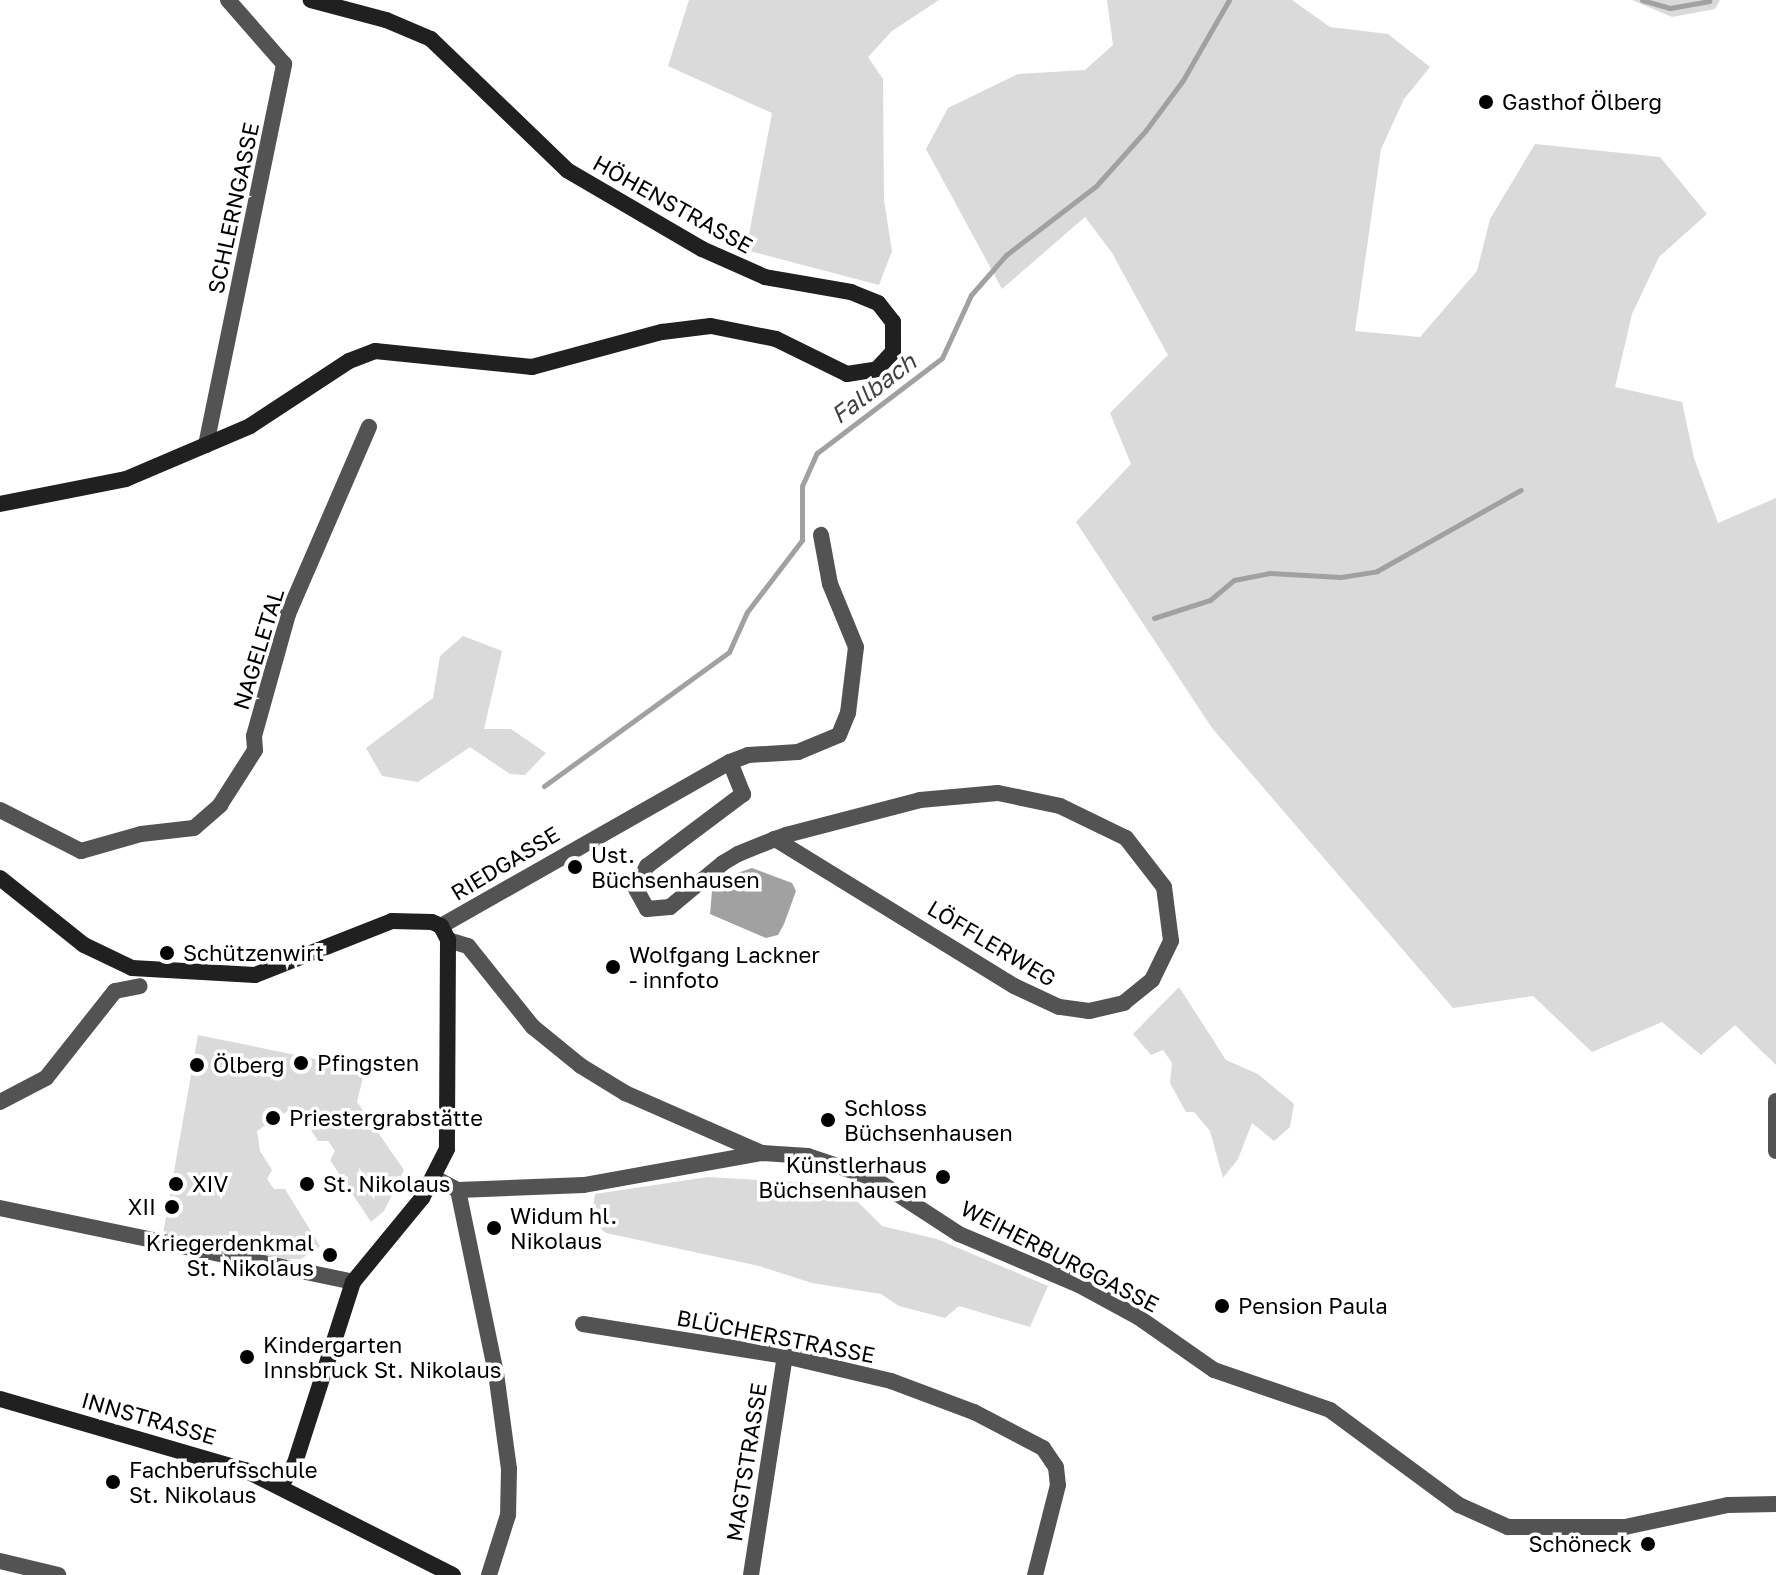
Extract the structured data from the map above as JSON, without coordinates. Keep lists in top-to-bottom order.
{
  "streets": {
    "street": [
      "HÖHENSTRASSE",
      "SCHLERNGASSE",
      "NAGELETAL",
      "RIEDGASSE",
      "LÖFFLERWEG",
      "WEIHERBURGGASSE",
      "BLÜCHERSTRASSE",
      "INNSTRASSE",
      "MAGTSTRASSE"
    ]
  },
  "crossings": [
    ["HÖHENSTRASSE", "SCHLERNGASSE"],
    ["RIEDGASSE", "LÖFFLERWEG"],
    ["RIEDGASSE", "WEIHERBURGGASSE"],
    ["BLÜCHERSTRASSE", "MAGTSTRASSE"]
  ],
  "water": ["Fallbach"],
  "places": [
    "Gasthof Ölberg",
    "Ust. Büchsenhausen",
    "Schützenwirt",
    "Wolfgang Lackner - innfoto",
    "Pfingsten",
    "Ölberg",
    "Priestergrabstätte",
    "Schloss Büchsenhausen",
    "Künstlerhaus Büchsenhausen",
    "XIV",
    "St. Nikolaus",
    "XII",
    "Widum hl. Nikolaus",
    "Kriegerdenkmal St. Nikolaus",
    "Pension Paula",
    "Kindergarten Innsbruck St. Nikolaus",
    "Fachberufsschule St. Nikolaus",
    "Schöneck"
  ]
}
